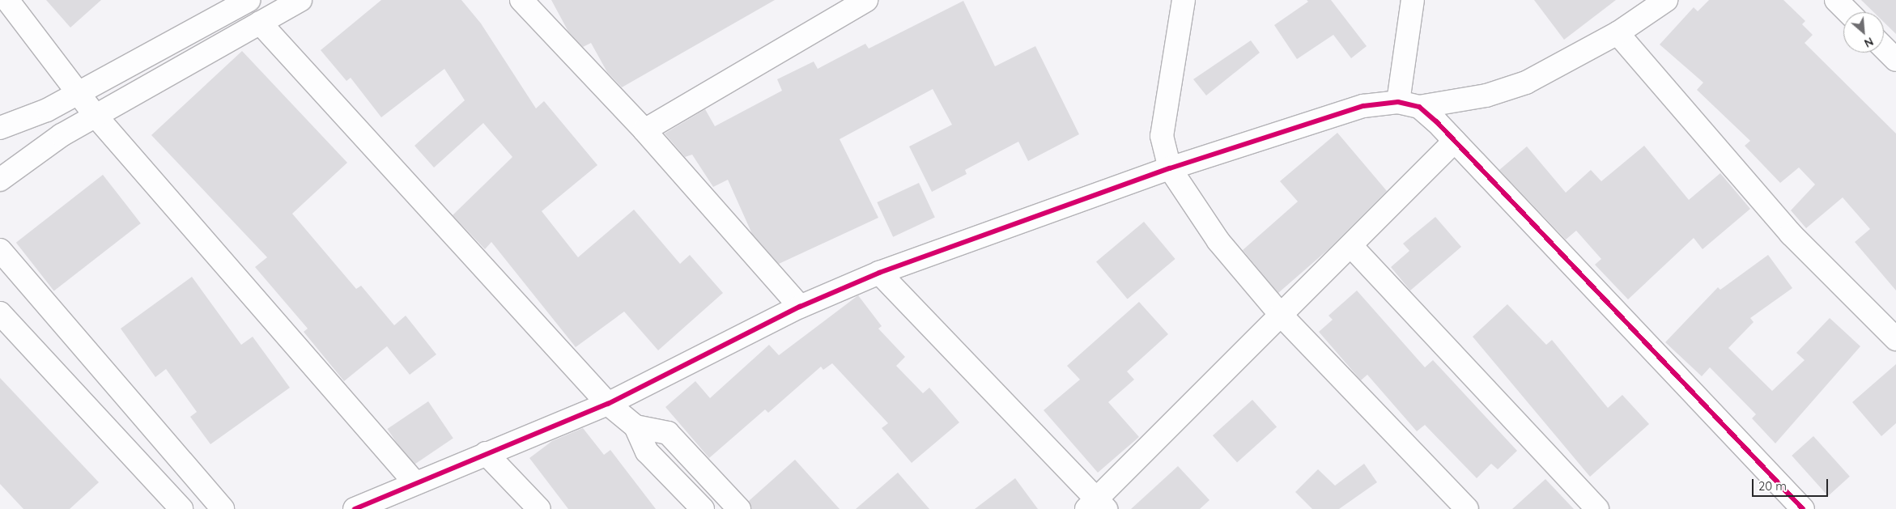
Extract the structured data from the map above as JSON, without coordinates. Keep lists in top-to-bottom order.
{
  "scale_bar": "20 m",
  "north": "bottom right"
}
